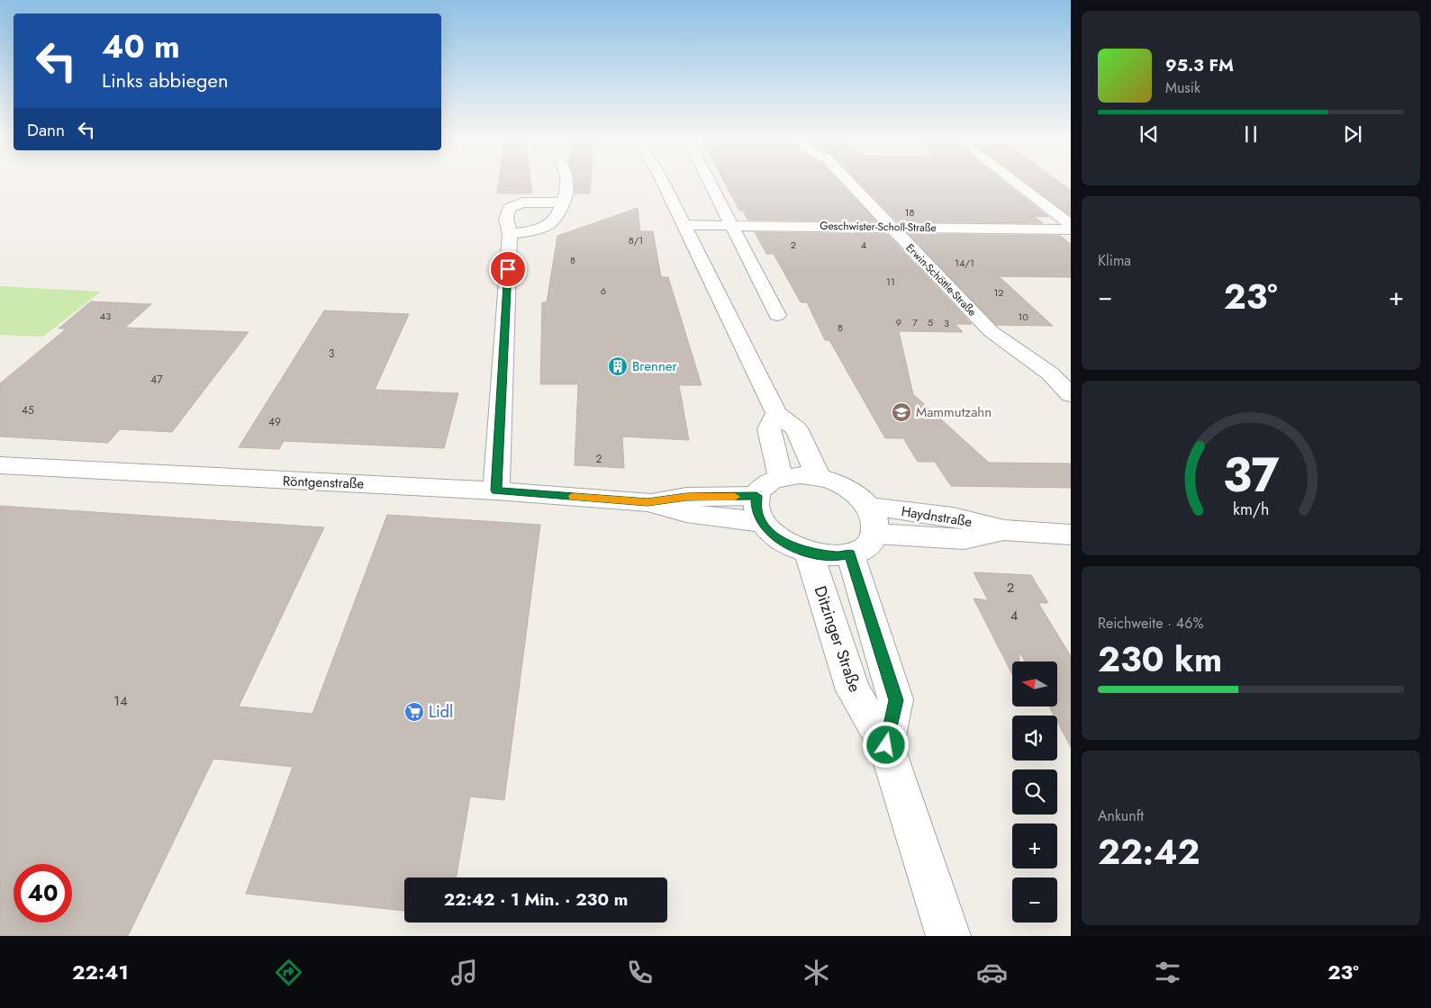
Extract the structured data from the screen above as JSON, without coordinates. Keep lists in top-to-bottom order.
{
  "streets": {
    "street": [
      "Geschwister-Scholl-Straße",
      "Erwin-Schöttle-Straße",
      "Röntgenstraße",
      "Haydnstraße",
      "Ditzinger Straße"
    ]
  },
  "crossings": [
    ["Geschwister-Scholl-Straße", "Erwin-Schöttle-Straße"],
    ["Röntgenstraße", "Haydnstraße"],
    ["Röntgenstraße", "Ditzinger Straße"],
    ["Haydnstraße", "Ditzinger Straße"]
  ],
  "places": {
    "building": ["Brenner"],
    "school or university": ["Mammutzahn"],
    "supermarket": ["Lidl"]
  },
  "house_numbers": [
    "18",
    "8/1",
    "2",
    "4",
    "8",
    "14/1",
    "11",
    "6",
    "12",
    "43",
    "10",
    "9",
    "7",
    "5",
    "3",
    "8",
    "3",
    "47",
    "45",
    "49",
    "2",
    "2",
    "4",
    "14"
  ],
  "north": "left",
  "page": {
    "turn": ["40 m", "Links abbiegen"],
    "song": ["95.3 FM", "Musik"],
    "then": "Dann",
    "tile": [
      "Klima",
      ["Reichweite · 46%", "230 km"],
      ["Ankunft", "22:42"]
    ],
    "heat": ["−", "23°", "+"],
    "map_buttons": ["+", "−"],
    "limit": "40",
    "trip": "22:42 · 1 Min. · 230 m",
    "tabs": ["22:41", "23°"],
    "gauge": ["37", "km/h"]
  }
}
